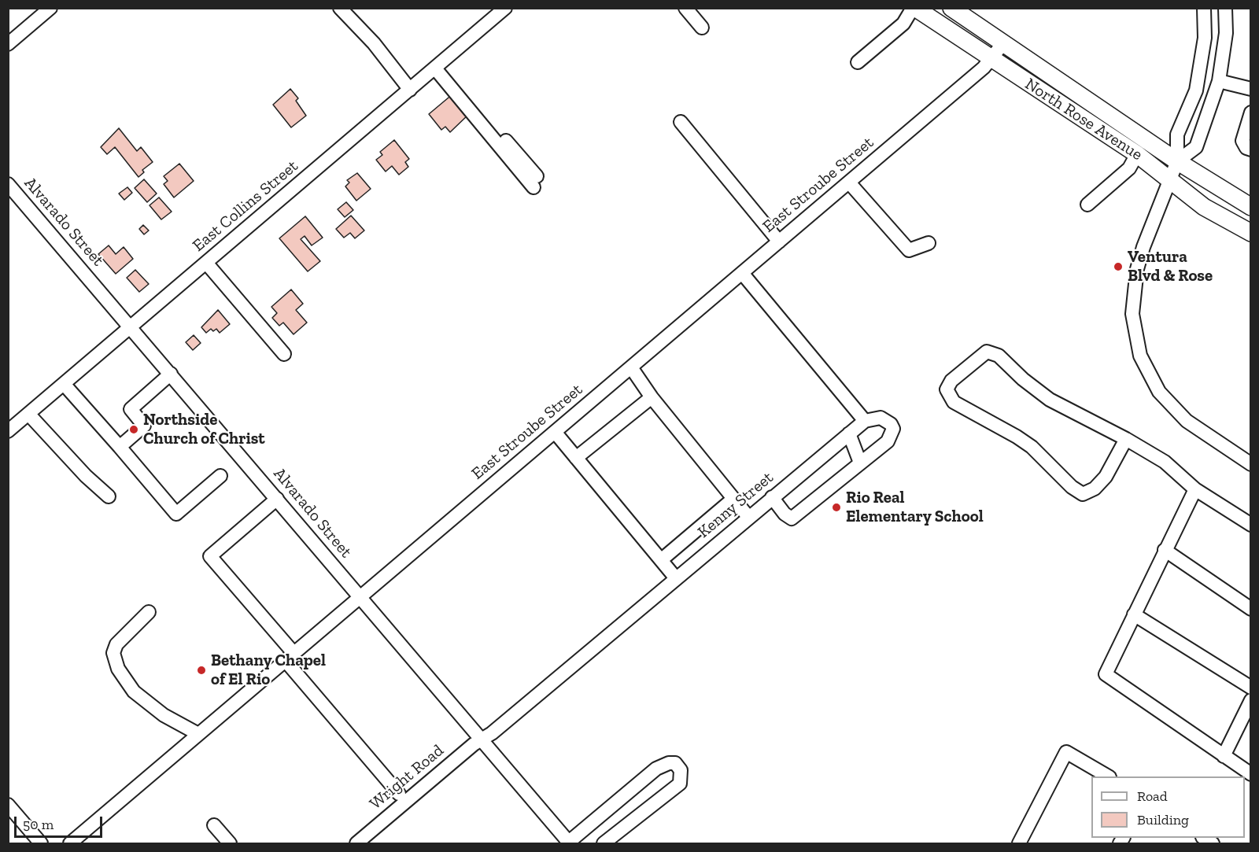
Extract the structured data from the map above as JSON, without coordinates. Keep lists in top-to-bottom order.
{
  "streets": {
    "main road": ["North Rose Avenue"],
    "street": [
      "East Stroube Street",
      "East Collins Street",
      "Alvarado Street",
      "Kenny Street",
      "Wright Road"
    ]
  },
  "crossings": [
    ["North Rose Avenue", "East Stroube Street"],
    ["East Stroube Street", "Alvarado Street"],
    ["East Collins Street", "Alvarado Street"],
    ["Alvarado Street", "Kenny Street"],
    ["Alvarado Street", "Wright Road"],
    ["Kenny Street", "Wright Road"]
  ],
  "places": [
    "Ventura Blvd & Rose",
    "Northside Church of Christ",
    "Rio Real Elementary School",
    "Bethany Chapel of El Rio"
  ],
  "legend": ["Road", "Building"],
  "scale_bar": "50 m"
}
